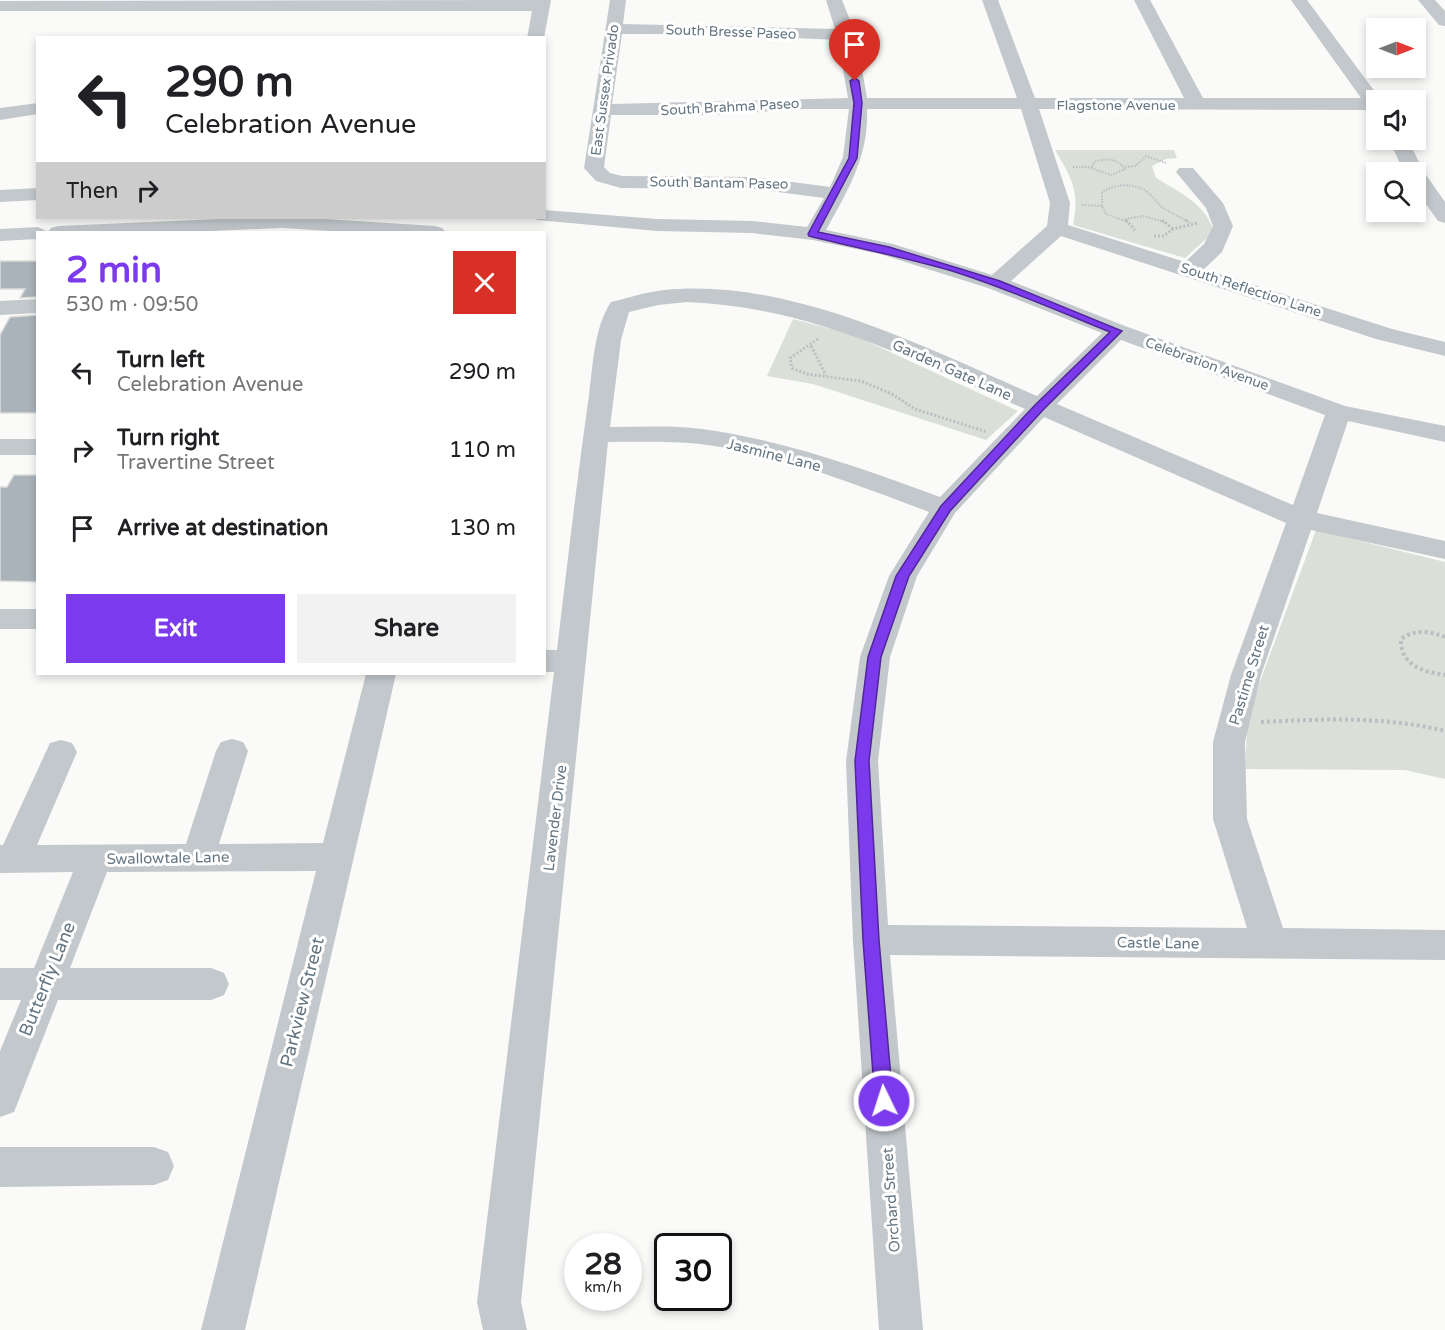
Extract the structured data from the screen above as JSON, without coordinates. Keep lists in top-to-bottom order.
{
  "streets": {
    "street": [
      "South Bresse Paseo",
      "East Sussex Privado",
      "Flagstone Avenue",
      "South Brahma Paseo",
      "South Bantam Paseo",
      "South Reflection Lane",
      "Celebration Avenue",
      "Garden Gate Lane",
      "Jasmine Lane",
      "Pastime Street",
      "Lavender Drive",
      "Swallowtale Lane",
      "Castle Lane",
      "Butterfly Lane",
      "Parkview Street",
      "Orchard Street"
    ]
  },
  "crossings": [
    ["South Bresse Paseo", "East Sussex Privado"],
    ["East Sussex Privado", "South Brahma Paseo"],
    ["East Sussex Privado", "South Bantam Paseo"],
    ["Flagstone Avenue", "South Brahma Paseo"],
    ["Celebration Avenue", "Pastime Street"],
    ["Celebration Avenue", "Orchard Street"],
    ["Garden Gate Lane", "Pastime Street"],
    ["Garden Gate Lane", "Lavender Drive"],
    ["Garden Gate Lane", "Orchard Street"],
    ["Jasmine Lane", "Lavender Drive"],
    ["Jasmine Lane", "Orchard Street"],
    ["Pastime Street", "Castle Lane"],
    ["Swallowtale Lane", "Butterfly Lane"],
    ["Swallowtale Lane", "Parkview Street"],
    ["Castle Lane", "Orchard Street"]
  ],
  "north": "right",
  "page": {
    "turn": ["290 m", "Celebration Avenue"],
    "then": "Then",
    "heading": ["2 min", "530 m · 09:50"],
    "list": [
      {
        "name": "Turn left",
        "note": "Celebration Avenue",
        "value": "290 m"
      },
      {
        "name": "Turn right",
        "note": "Travertine Street",
        "value": "110 m"
      },
      {
        "name": "Arrive at destination",
        "value": "130 m"
      }
    ],
    "buttons": ["Exit", "Share"],
    "speed": "28 km/h",
    "limit": "30"
  }
}
